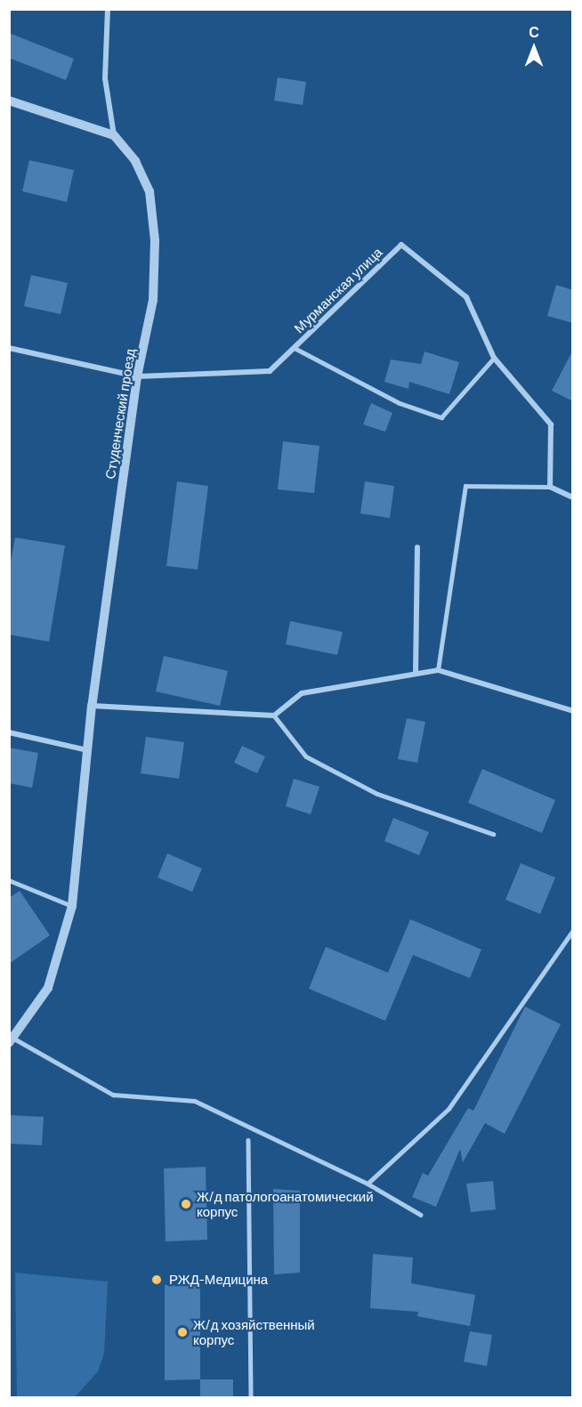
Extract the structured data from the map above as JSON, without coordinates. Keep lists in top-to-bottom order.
{
  "streets": {
    "street": ["Мурманская улица", "Студенческий проезд"]
  },
  "crossings": [
    ["Мурманская улица", "Студенческий проезд"]
  ],
  "places": ["Ж/д патологоанатомический корпус", "РЖД-Медицина", "Ж/д хозяйственный корпус"],
  "north": "top"
}
